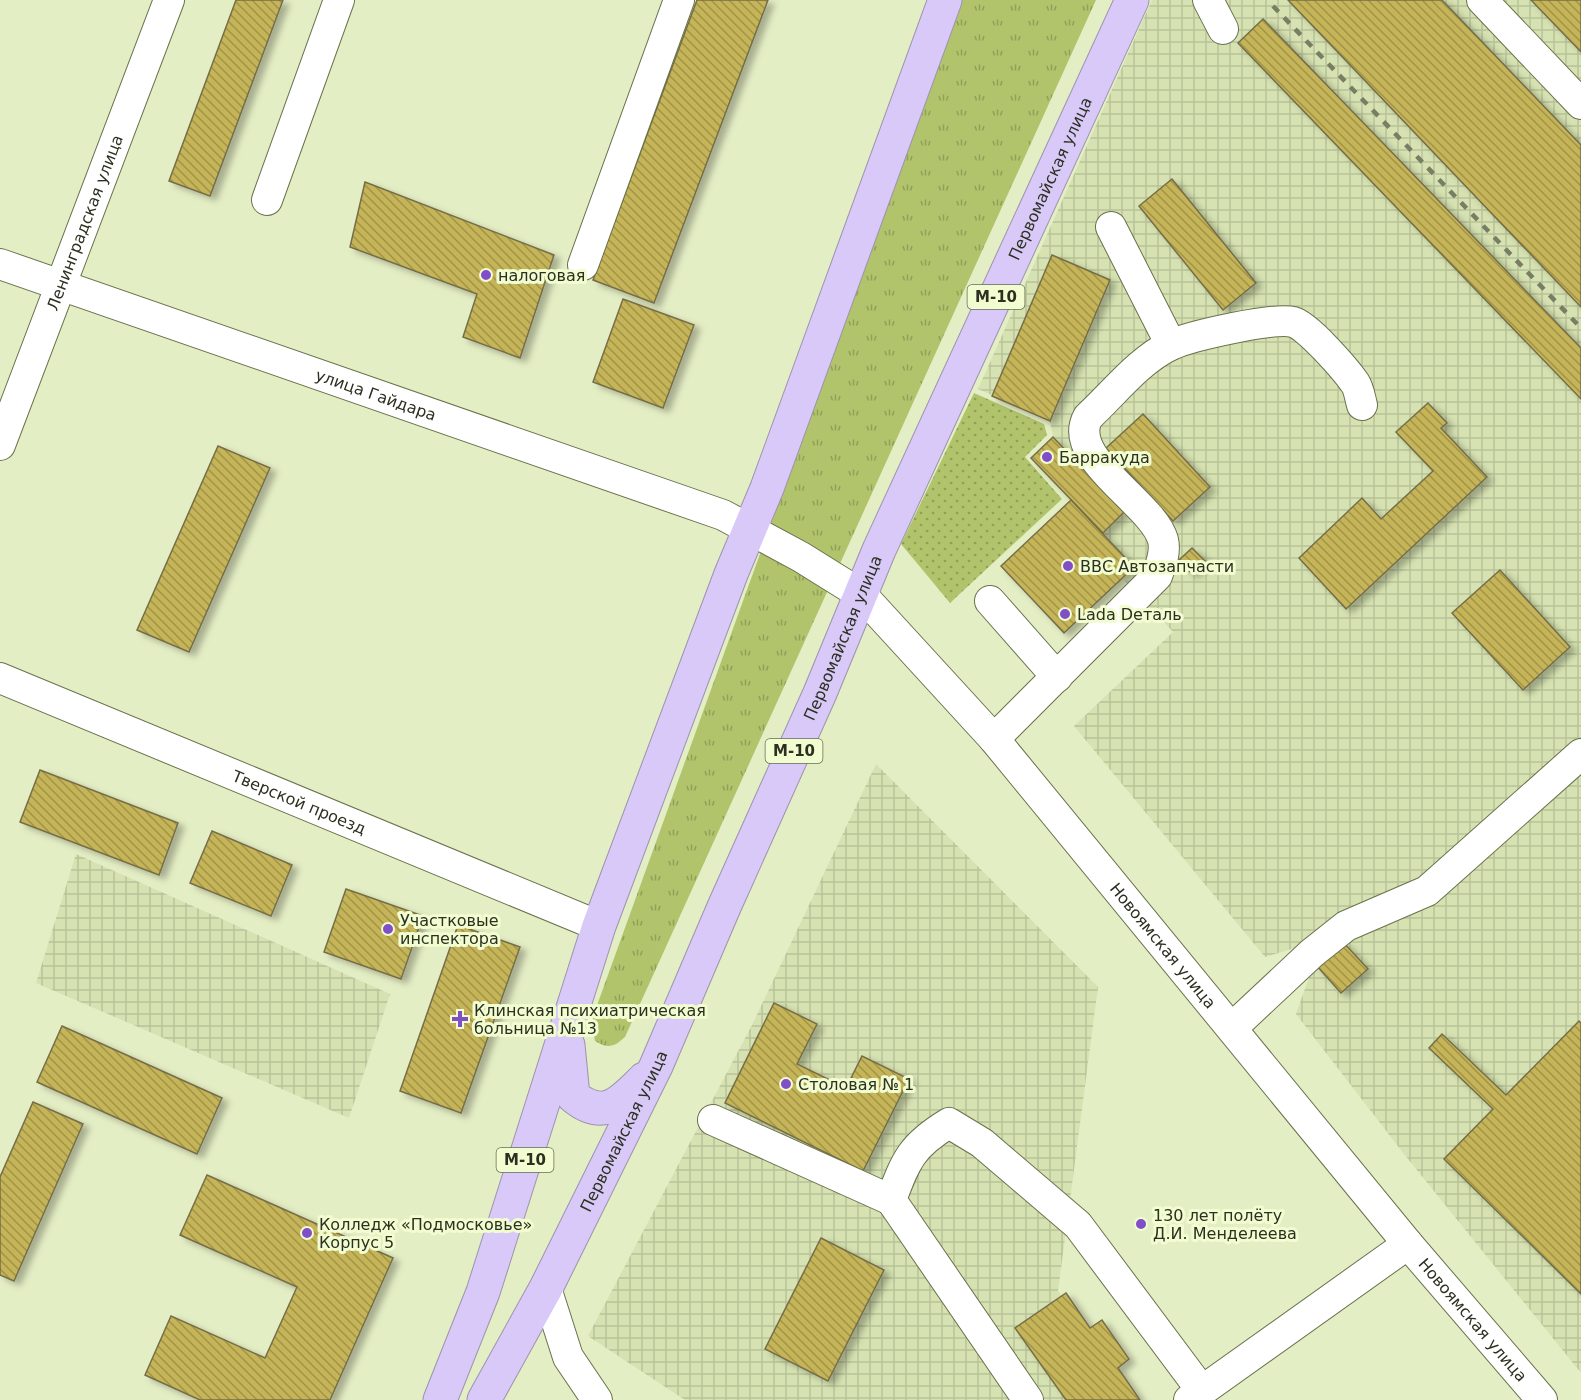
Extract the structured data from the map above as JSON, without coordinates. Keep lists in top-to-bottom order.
{
  "streets": {
    "highway": ["Первомайская улица", "М-10"],
    "street": [
      "Ленинградская улица",
      "улица Гайдара",
      "Тверской проезд",
      "Новоямская улица"
    ]
  },
  "crossings": [
    ["Первомайская улица", "Новоямская улица"],
    ["Ленинградская улица", "улица Гайдара"],
    ["М-10", "улица Гайдара"],
    ["М-10", "Тверской проезд"],
    ["М-10", "Новоямская улица"],
    ["улица Гайдара", "Новоямская улица"]
  ],
  "places": {
    "other": [
      "налоговая",
      "Барракуда",
      "ВВС Автозапчасти",
      "Lada Dеталь",
      "Участковые инспектора",
      "Столовая № 1",
      "130 лет полёту Д.И. Менделеева",
      "Колледж «Подмосковье» Корпус 5"
    ],
    "health": ["Клинская психиатрическая больница №13"]
  }
}
